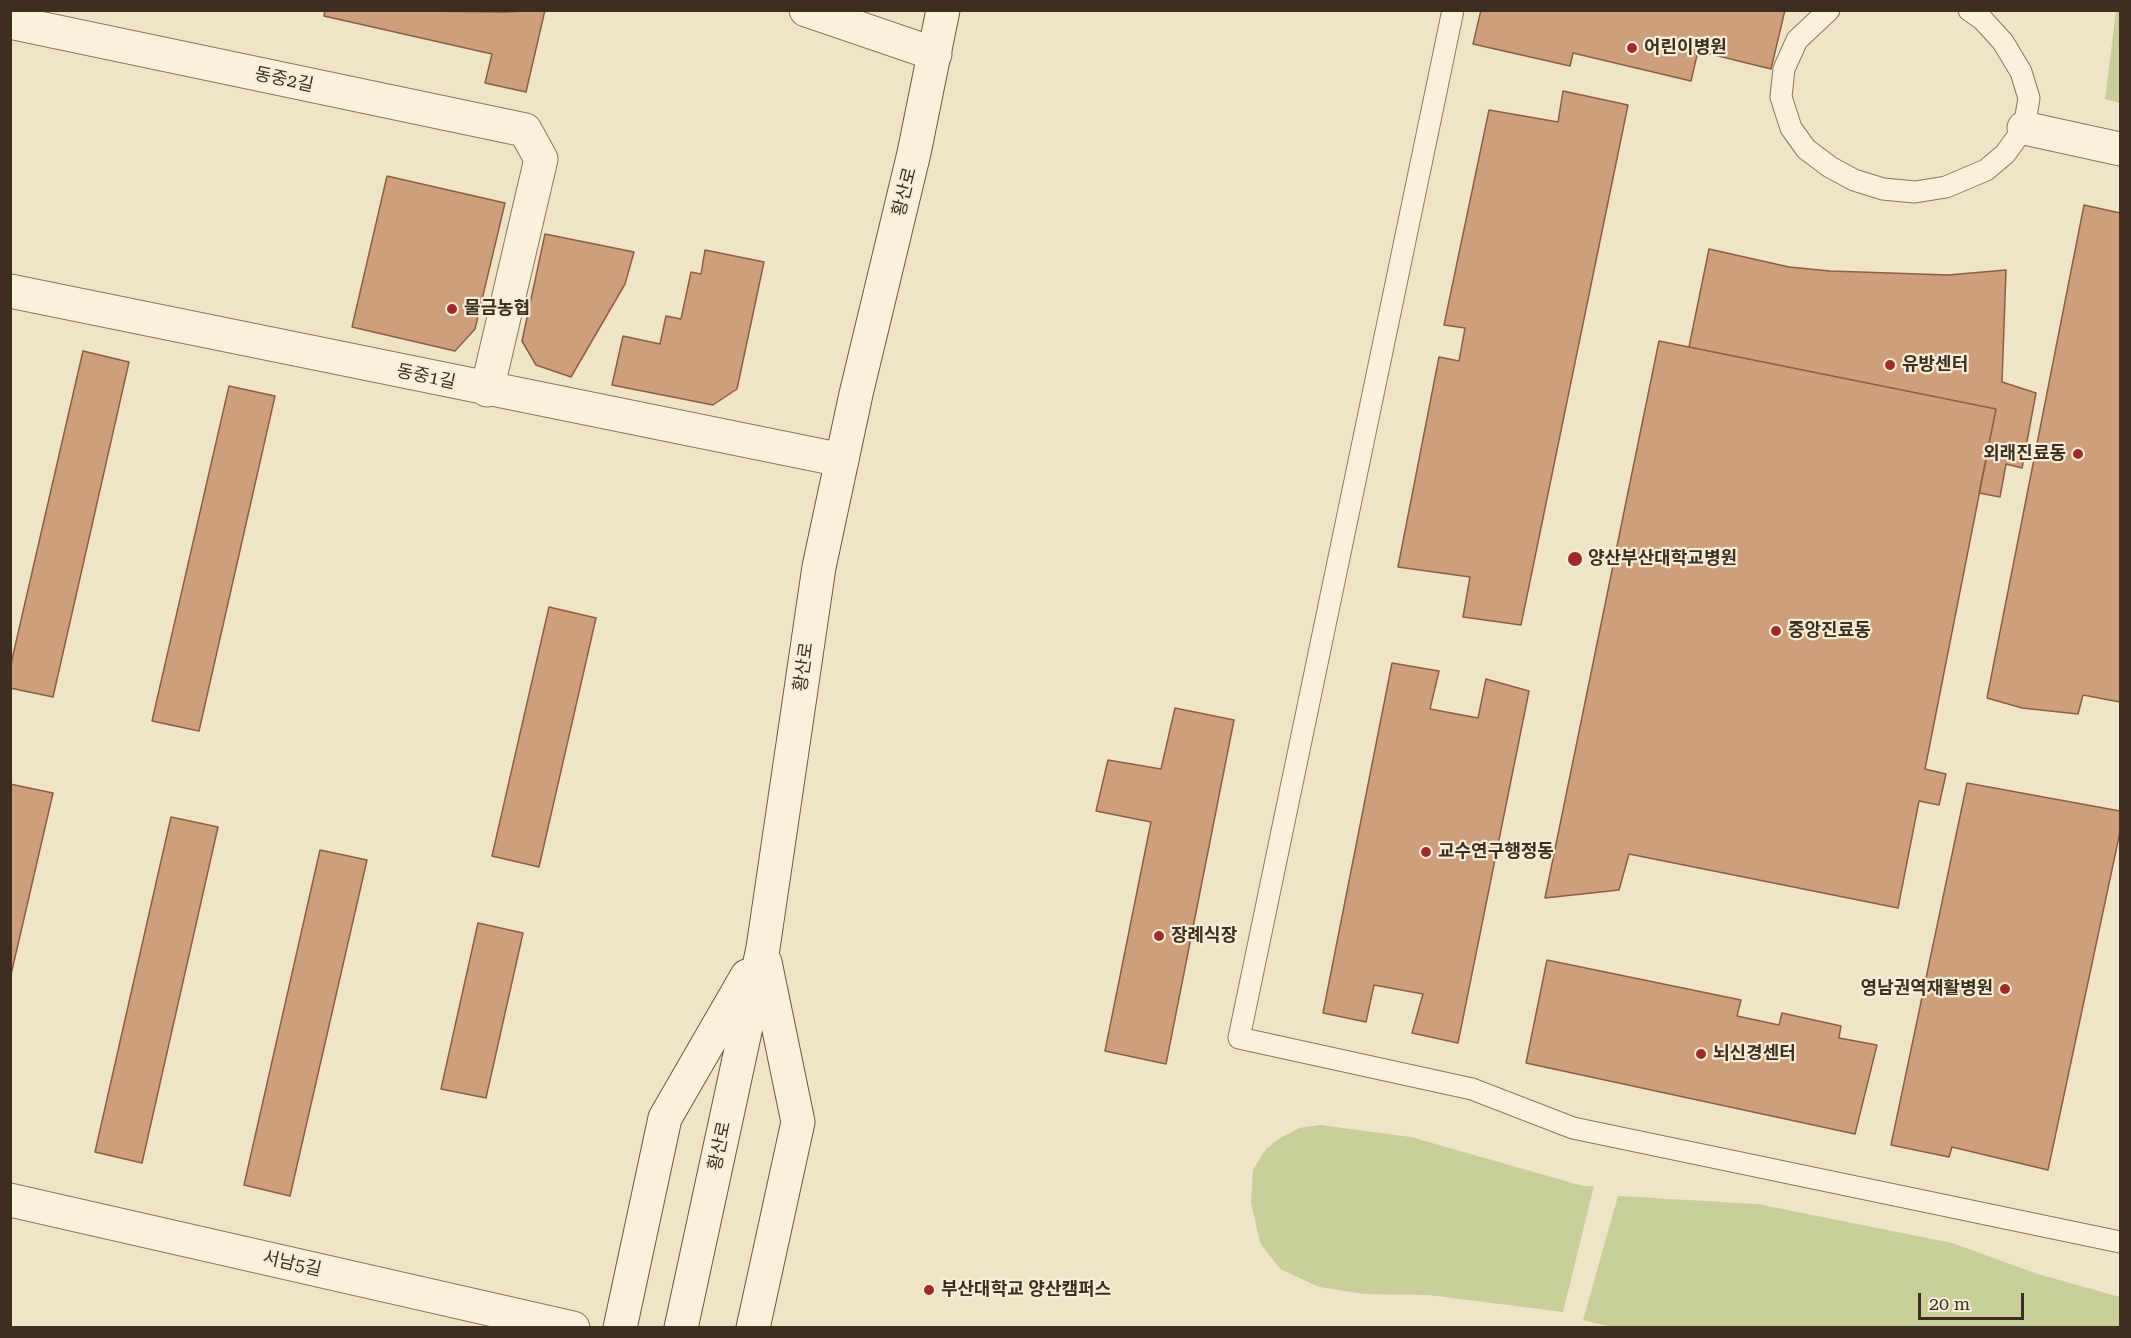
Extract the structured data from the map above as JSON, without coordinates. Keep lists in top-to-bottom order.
{
  "streets": {
    "street": [
      "동중2길",
      "황산로",
      "동중1길",
      "서남5길"
    ]
  },
  "crossings": [
    ["동중2길", "동중1길"],
    ["황산로", "동중1길"]
  ],
  "places": [
    "어린이병원",
    "물금농협",
    "유방센터",
    "외래진료동",
    "양산부산대학교병원",
    "중앙진료동",
    "교수연구행정동",
    "장례식장",
    "영남권역재활병원",
    "뇌신경센터",
    "부산대학교 양산캠퍼스"
  ],
  "scale_bar": "20 m"
}
